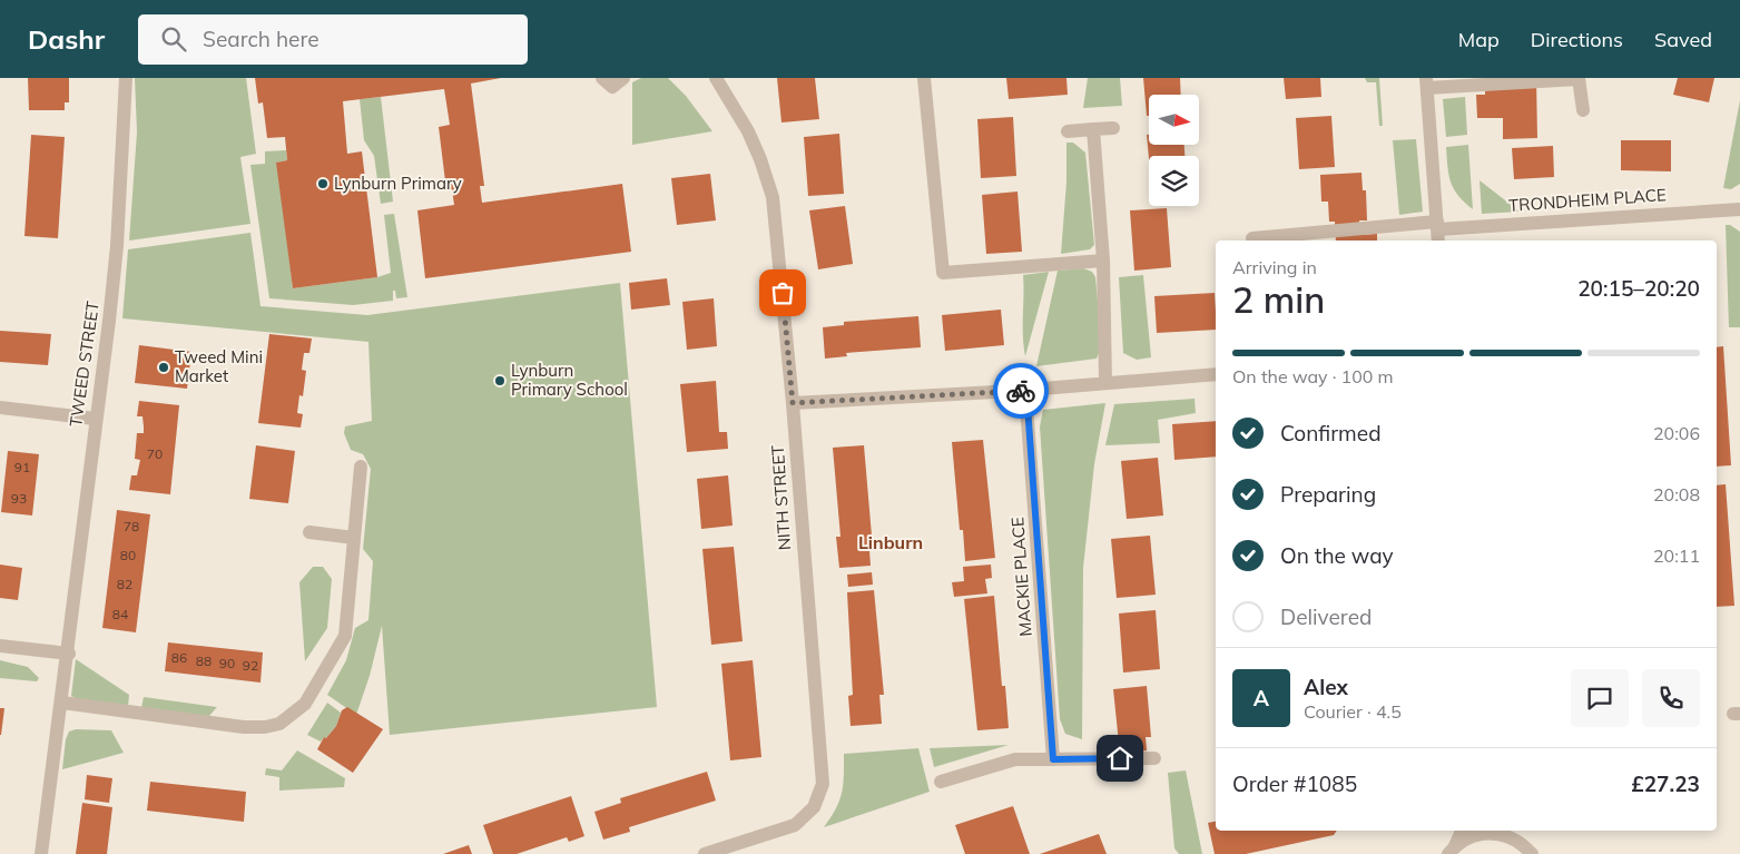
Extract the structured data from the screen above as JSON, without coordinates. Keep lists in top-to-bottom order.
{
  "streets": {
    "street": [
      "TRONDHEIM PLACE",
      "TWEED STREET",
      "NITH STREET",
      "MACKIE PLACE"
    ]
  },
  "districts": ["Linburn"],
  "places": ["Lynburn Primary", "Tweed Mini Market", "Lynburn Primary School"],
  "house_numbers": [
    "70",
    "91",
    "93",
    "78",
    "80",
    "82",
    "84",
    "86",
    "88",
    "90",
    "92"
  ],
  "north": "right",
  "page": {
    "header": "Dashr",
    "search": "Search here",
    "nav": ["Map", "Directions", "Saved"],
    "heading": ["2 min", "Arriving in", "20:15–20:20"],
    "panel": [
      "Alex",
      "Courier · 4.5",
      "Order #1085",
      "£27.23"
    ],
    "bar": "On the way · 100 m",
    "list": [
      ["Confirmed", "20:06"],
      ["Preparing", "20:08"],
      ["On the way", "20:11"],
      "Delivered"
    ],
    "round": "A"
  }
}
